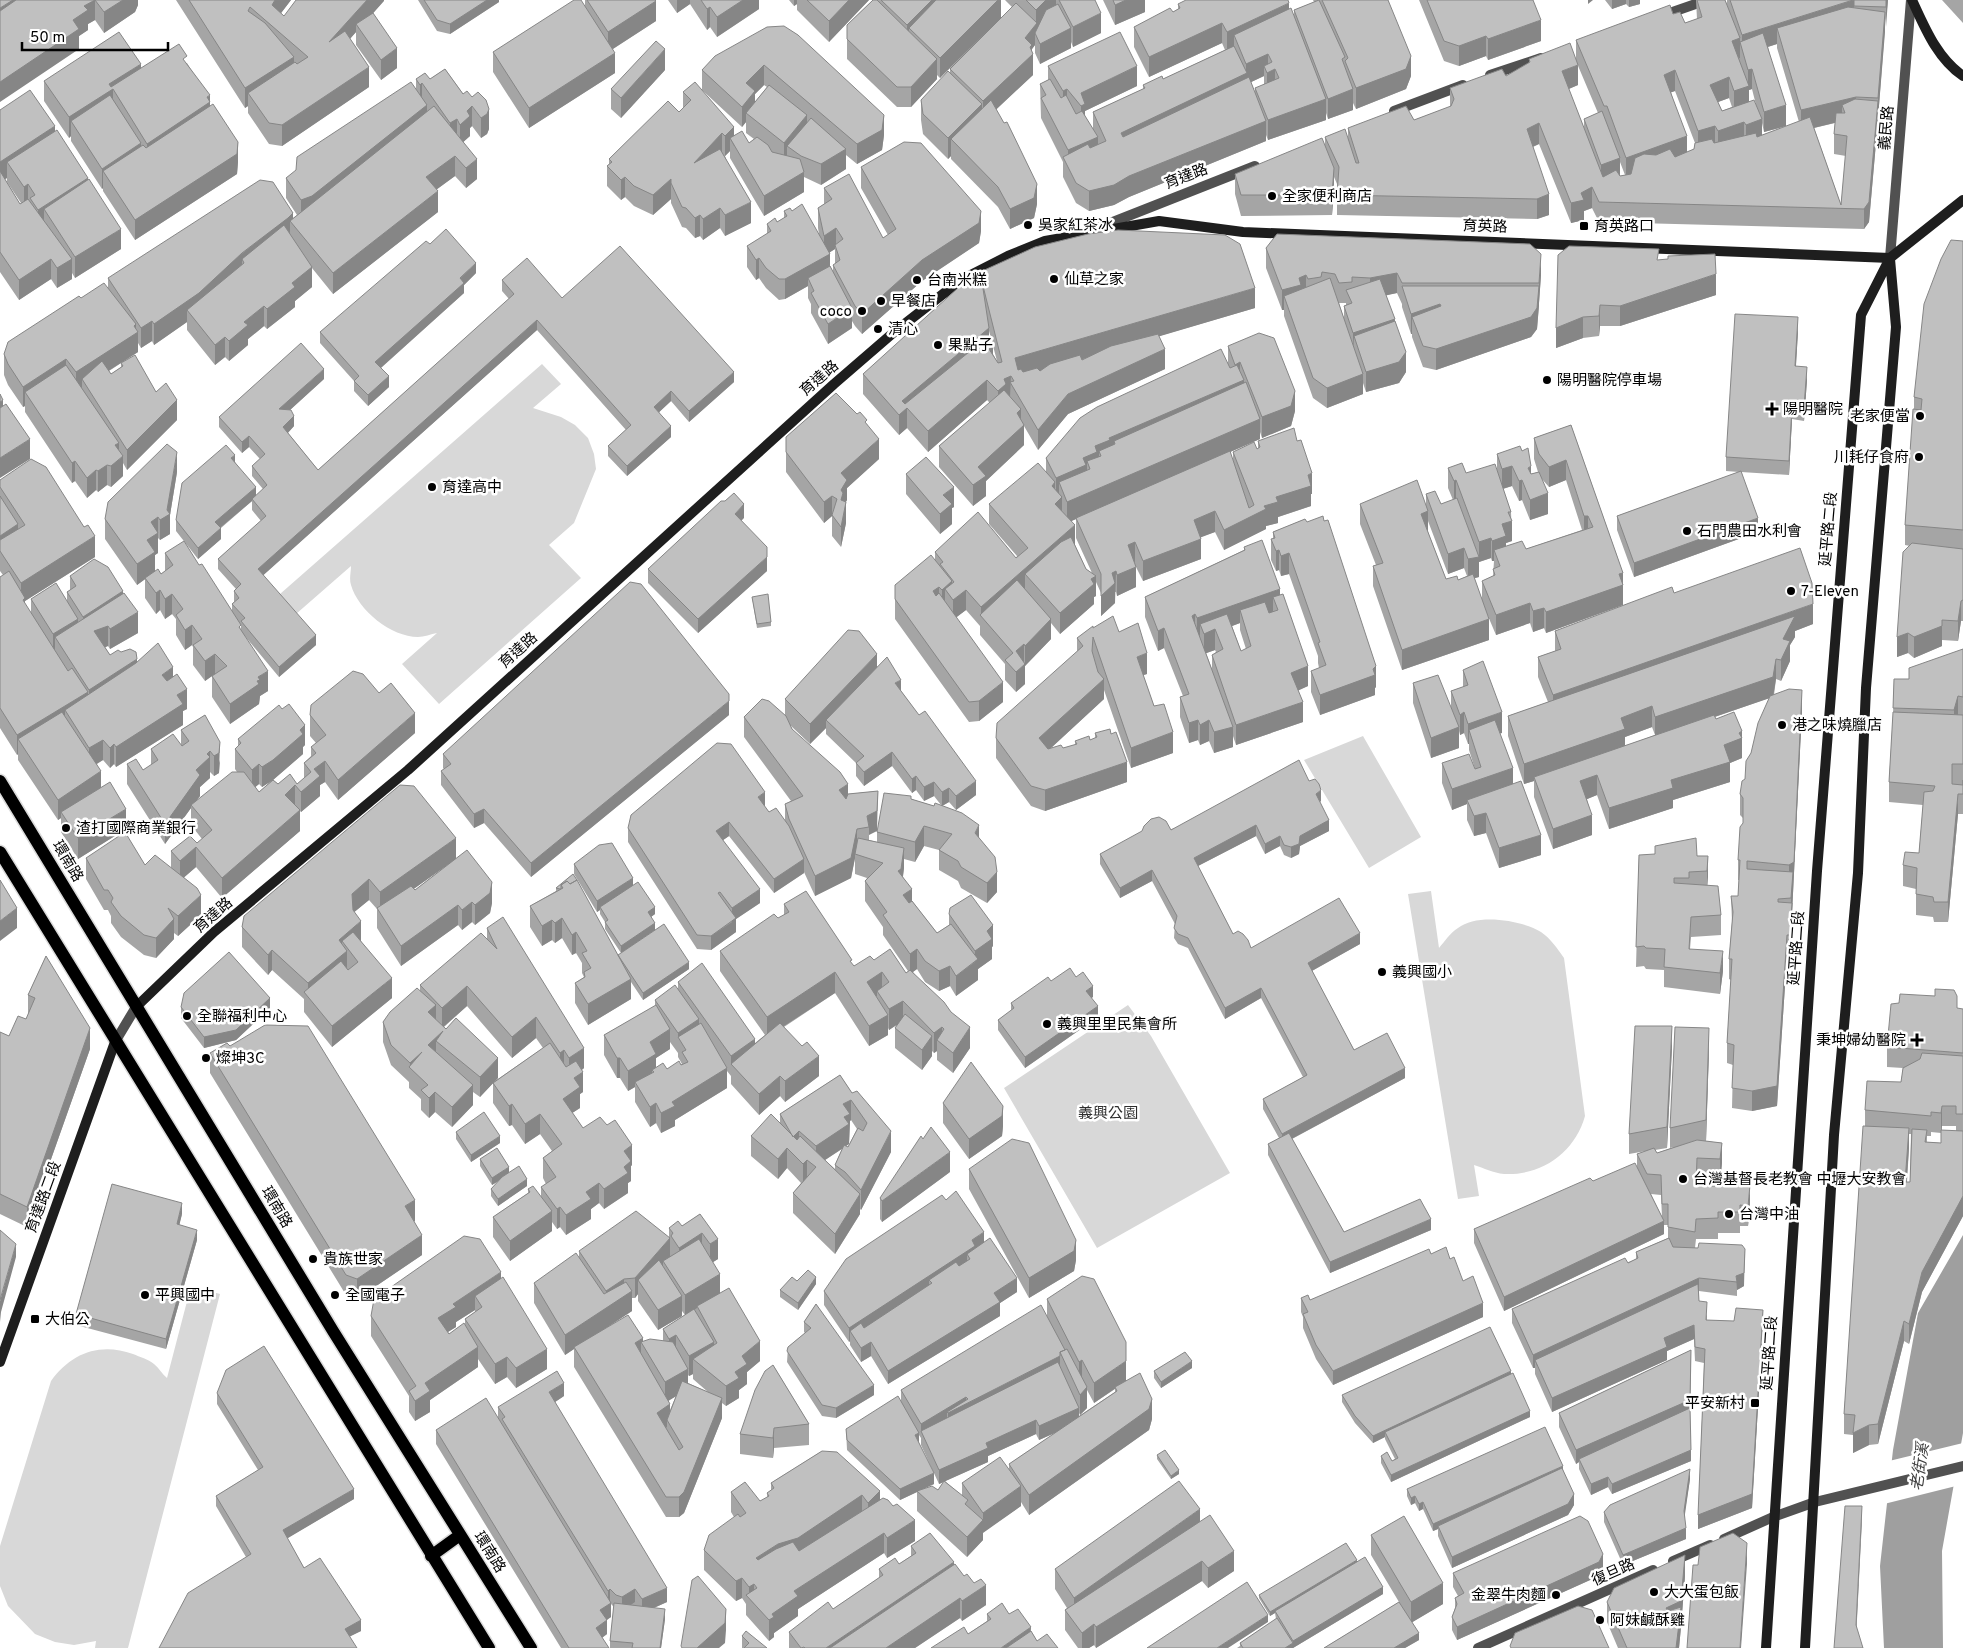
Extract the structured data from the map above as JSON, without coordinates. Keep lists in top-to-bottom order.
{
  "streets": {
    "main road": [
      "育達路",
      "育英路",
      "延平路二段",
      "環南路",
      "育達路二段"
    ],
    "street": ["義民路", "復旦路"]
  },
  "crossings": [
    ["義民路", "育英路"],
    ["義民路", "延平路二段"],
    ["育達路", "育英路"],
    ["育達路", "環南路"],
    ["育達路", "育達路二段"],
    ["育英路", "延平路二段"],
    ["延平路二段", "復旦路"]
  ],
  "water": ["老街溪"],
  "parks": ["義興公園"],
  "places": {
    "other": [
      "全家便利商店",
      "吳家紅茶冰",
      "仙草之家",
      "台南米糕",
      "早餐店",
      "coco",
      "清心",
      "果點子",
      "陽明醫院停車場",
      "老家便當",
      "川耗仔食府",
      "育達高中",
      "石門農田水利會",
      "7-Eleven",
      "港之味燒臘店",
      "渣打國際商業銀行",
      "義興國小",
      "全聯福利中心",
      "義興里里民集會所",
      "燦坤3C",
      "台灣基督長老教會 中壢大安教會",
      "台灣中油",
      "貴族世家",
      "平興國中",
      "全國電子",
      "大大蛋包飯",
      "金翠牛肉麵",
      "阿妹鹹酥雞"
    ],
    "transit": ["育英路口", "大伯公", "平安新村"],
    "health": ["陽明醫院", "秉坤婦幼醫院"]
  },
  "scale_bar": "50 m"
}
